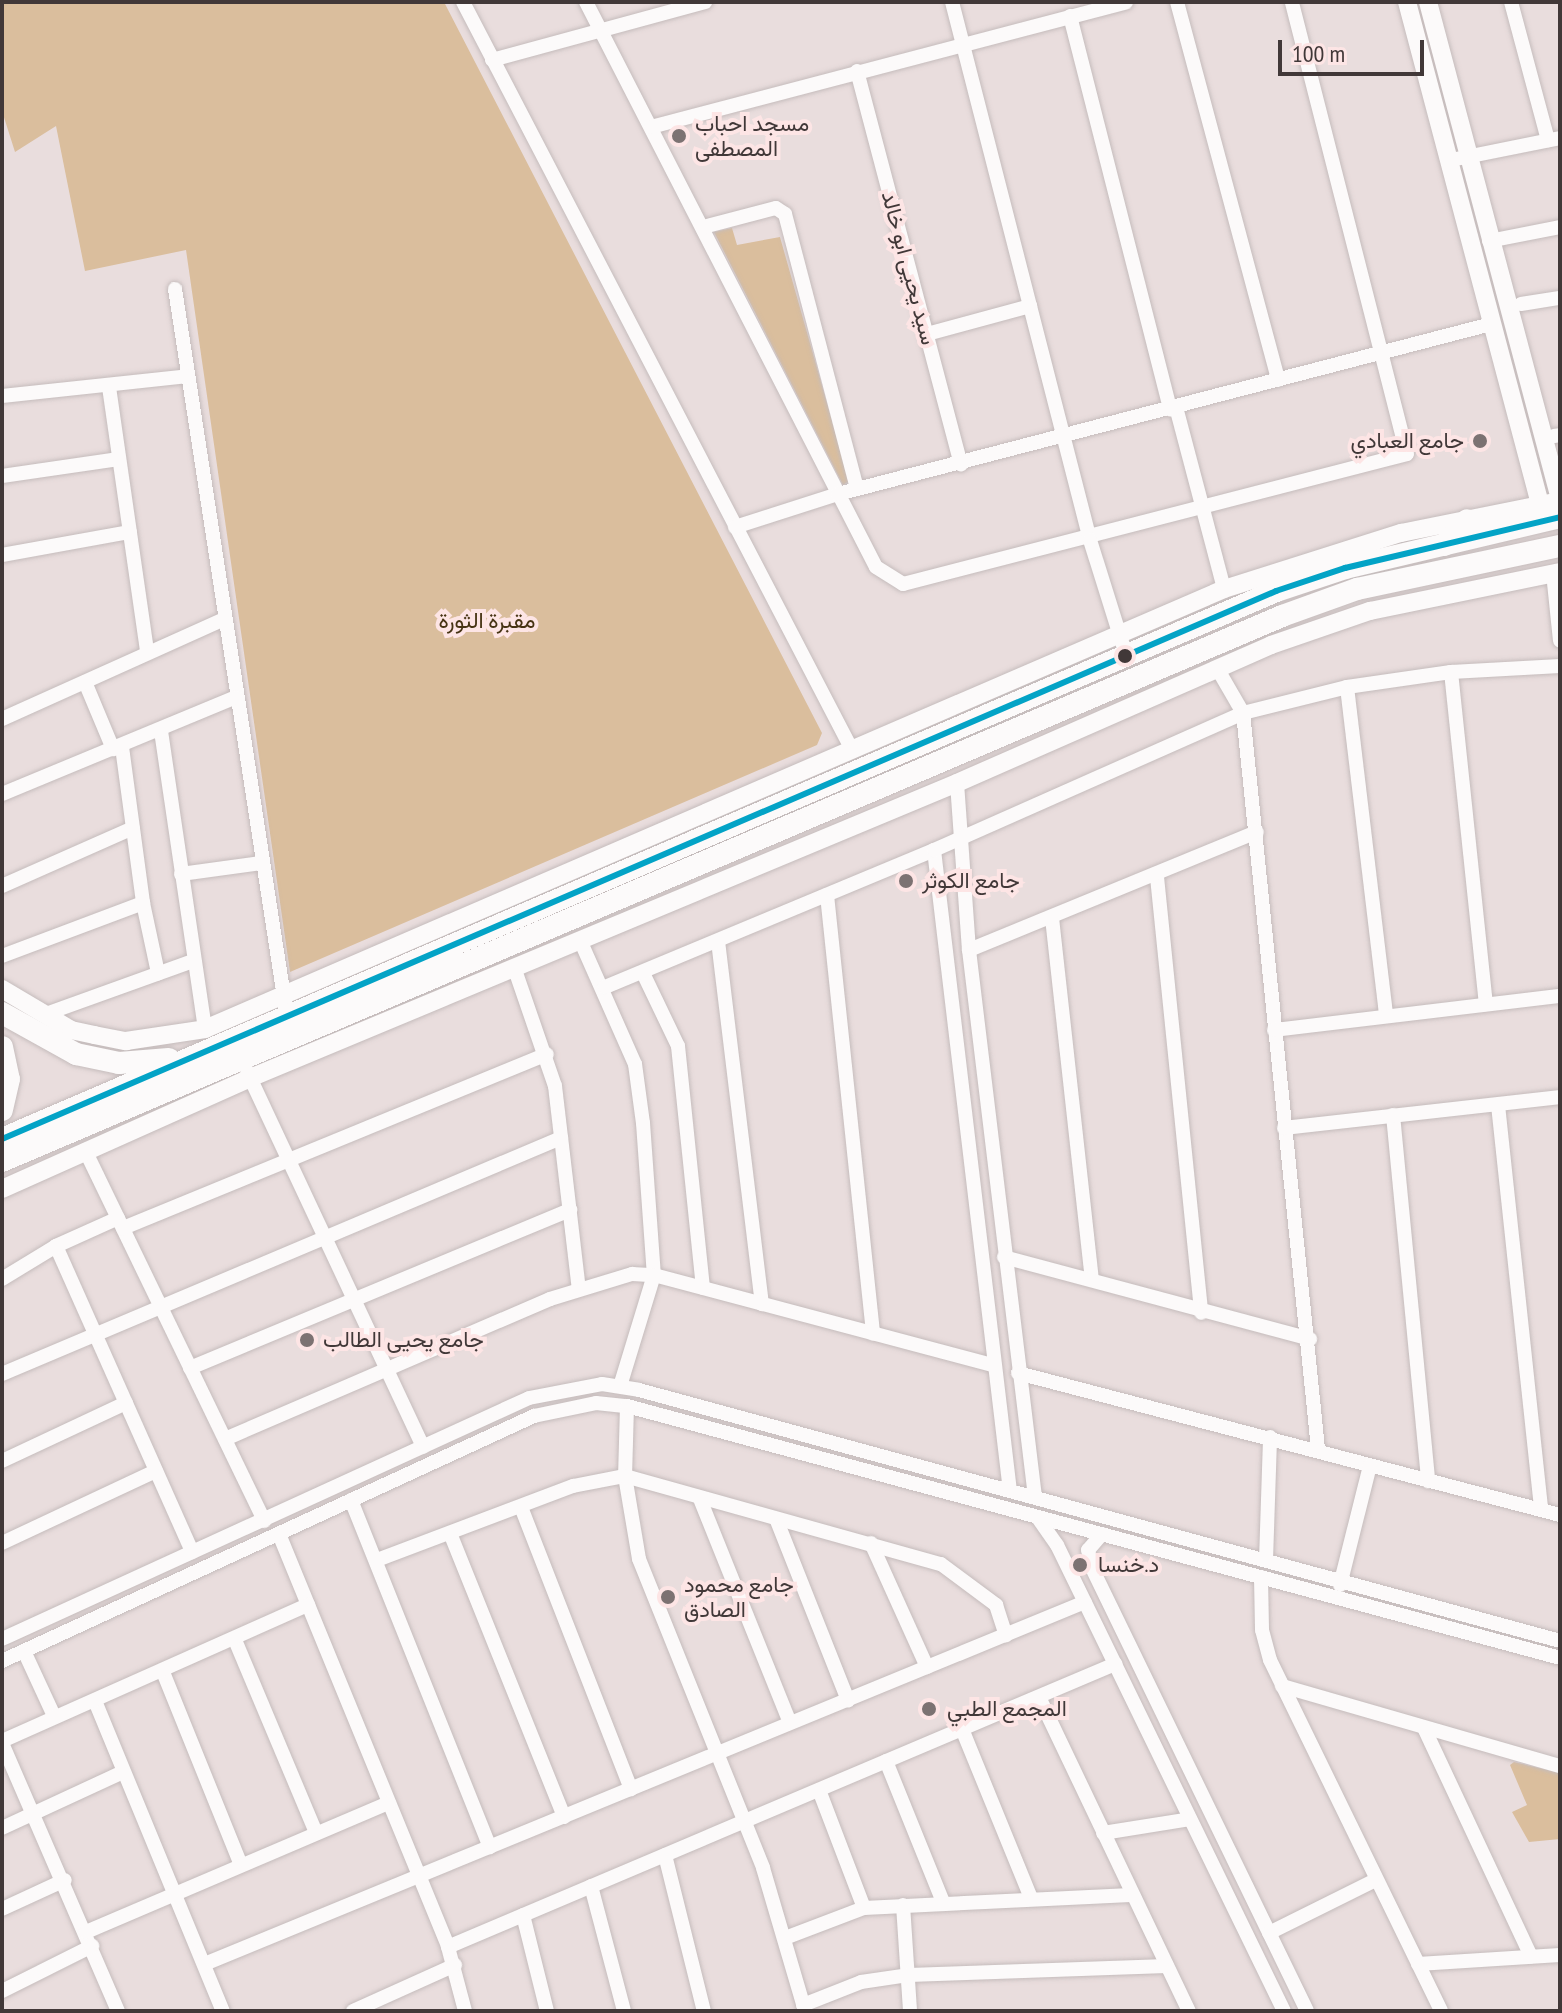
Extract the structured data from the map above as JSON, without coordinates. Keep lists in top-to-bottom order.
{
  "streets": {
    "street": ["سيد يحيى ابو خالد"]
  },
  "parks": ["مقبرة الثورة"],
  "places": [
    "مسجد احباب المصطفى",
    "جامع العبادي",
    "جامع الكوثر",
    "جامع يحيى الطالب",
    "د.خنسا",
    "جامع محمود الصادق",
    "المجمع الطبي"
  ],
  "scale_bar": "100 m"
}
